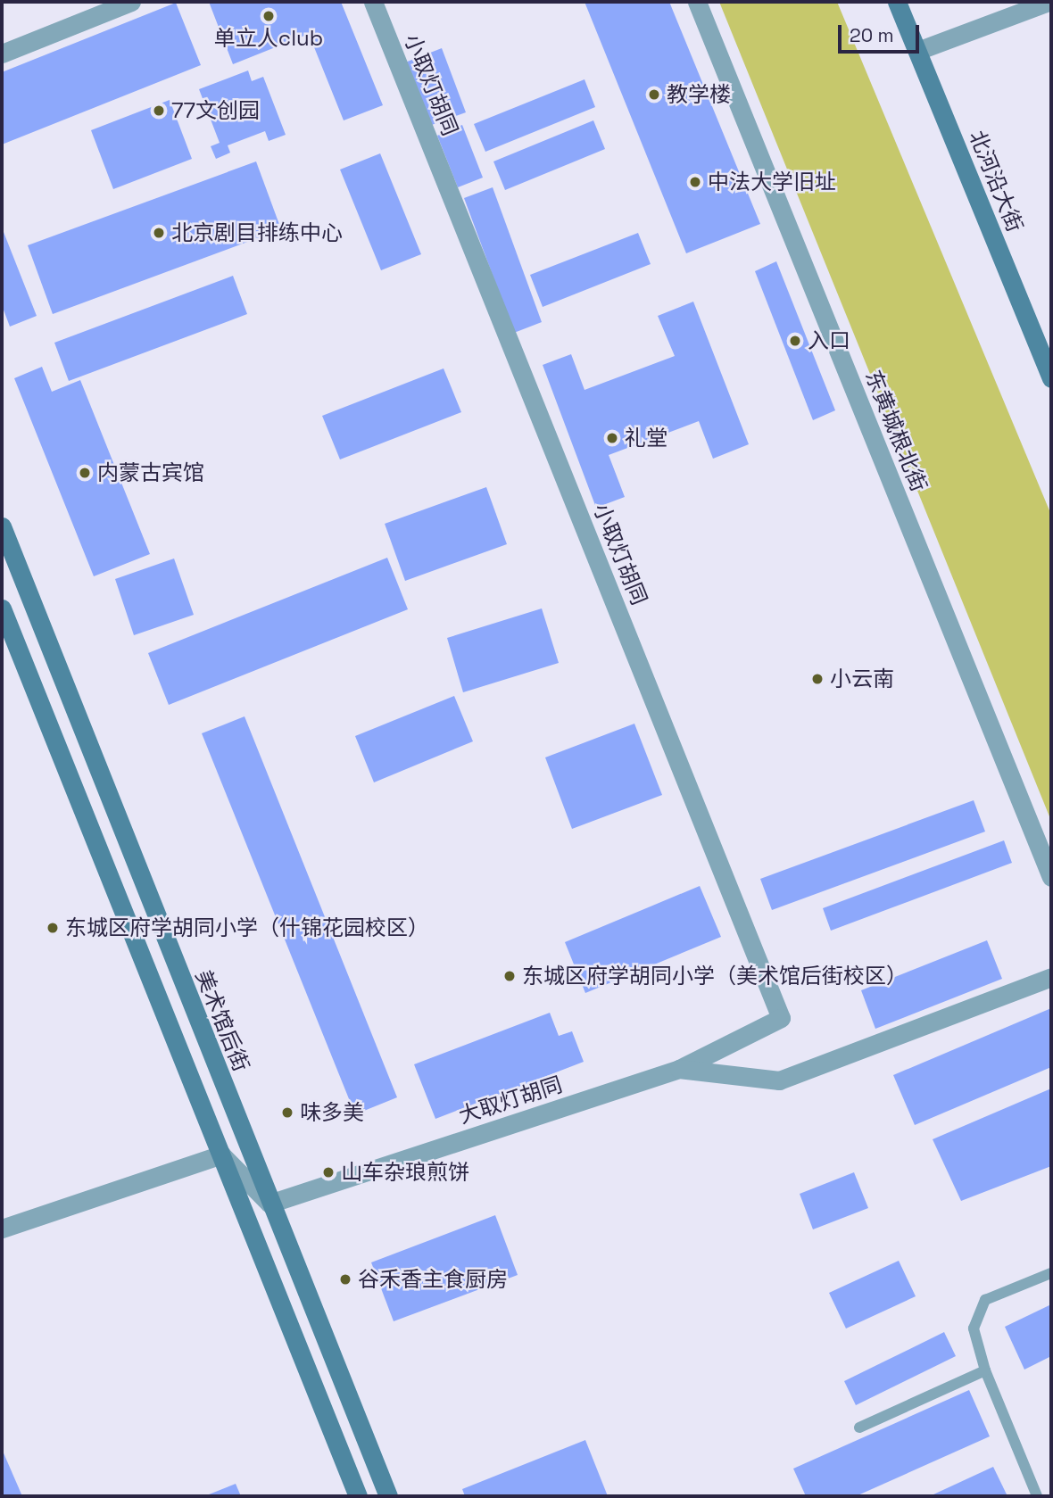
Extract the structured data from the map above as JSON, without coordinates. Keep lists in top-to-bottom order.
{
  "streets": {
    "main road": ["北河沿大街", "美术馆后街"],
    "street": ["小取灯胡同", "东黄城根北街", "大取灯胡同"]
  },
  "crossings": [
    ["小取灯胡同", "大取灯胡同"],
    ["美术馆后街", "大取灯胡同"]
  ],
  "places": [
    "单立人club",
    "教学楼",
    "77文创园",
    "中法大学旧址",
    "北京剧目排练中心",
    "入口",
    "礼堂",
    "内蒙古宾馆",
    "小云南",
    "东城区府学胡同小学（什锦花园校区）",
    "东城区府学胡同小学（美术馆后街校区）",
    "味多美",
    "山车杂琅煎饼",
    "谷禾香主食厨房"
  ],
  "scale_bar": "20 m"
}
